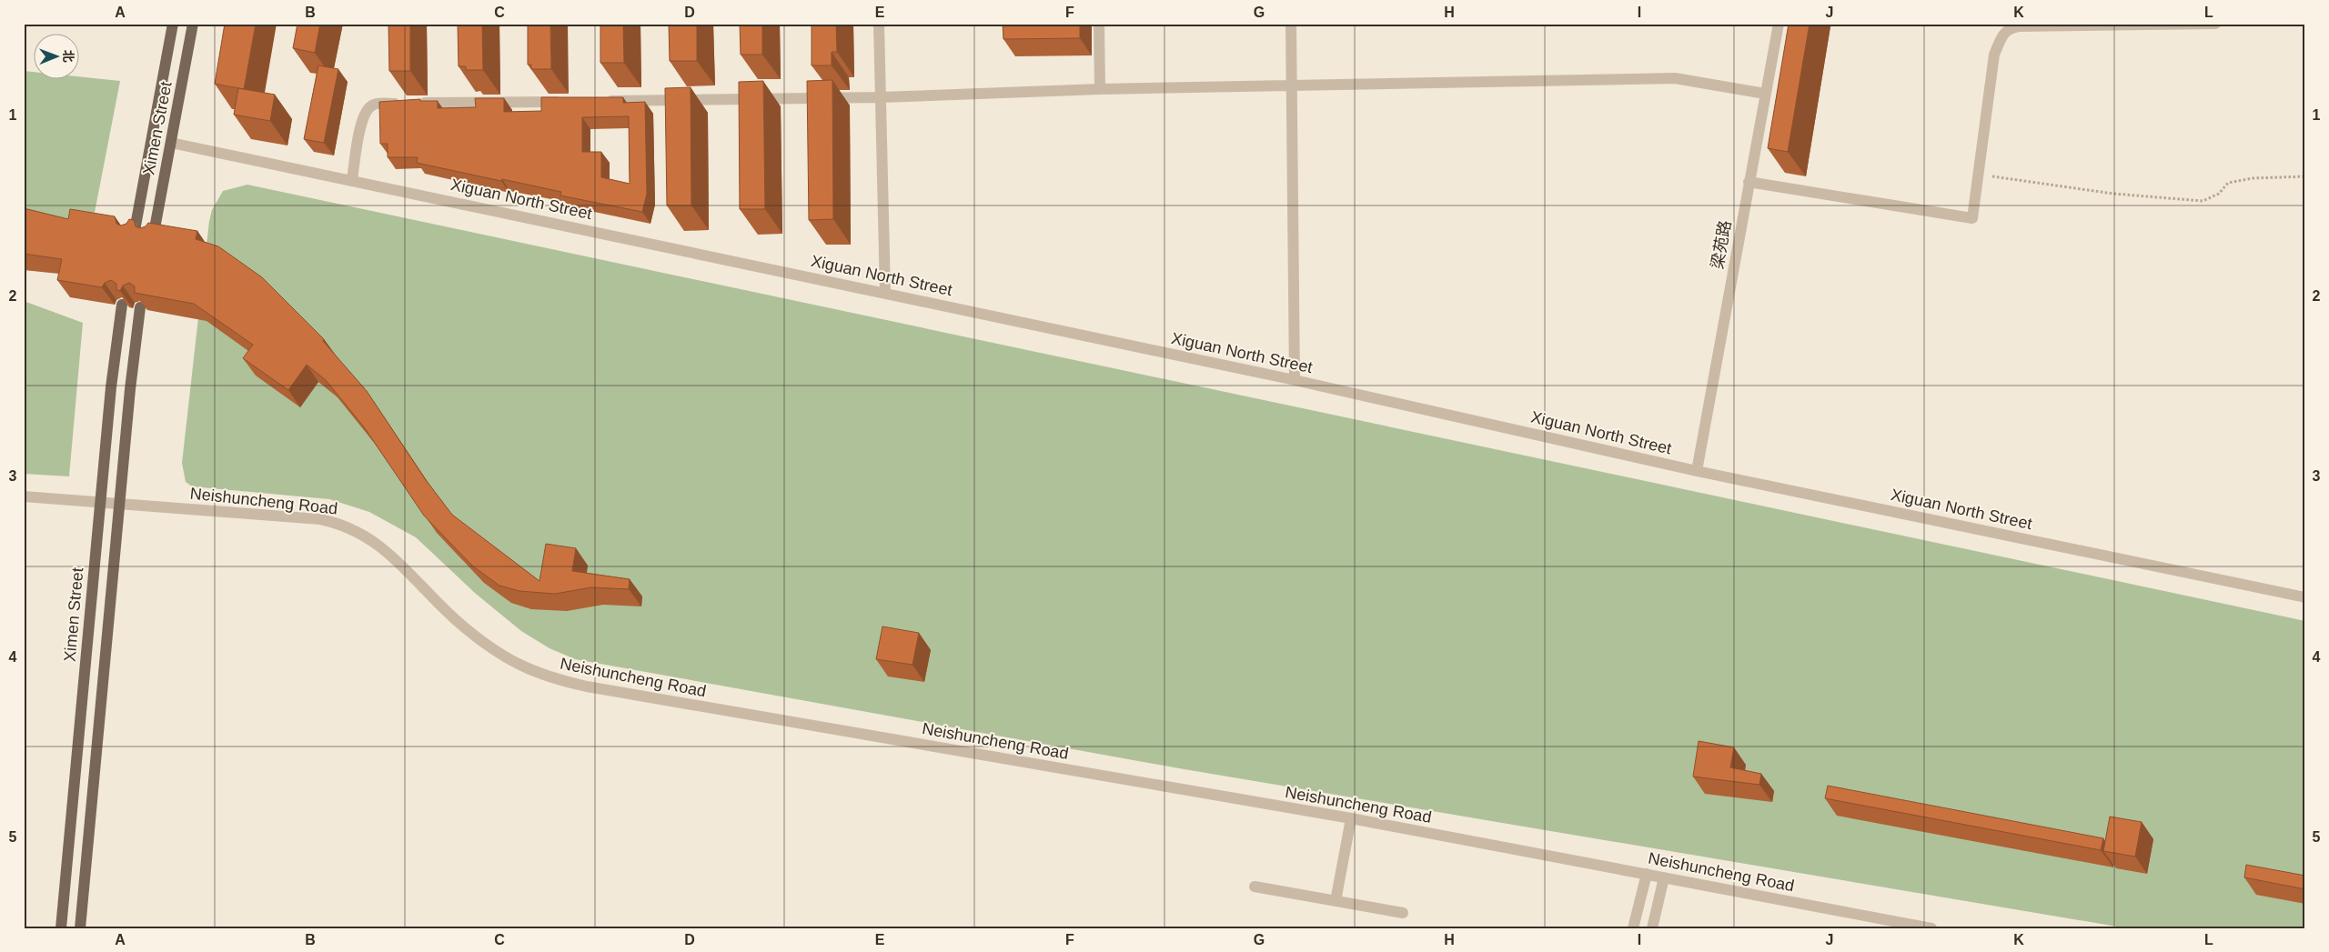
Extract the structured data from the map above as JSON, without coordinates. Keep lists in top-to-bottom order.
{
  "streets": {
    "main road": ["Ximen Street"],
    "street": ["Xiguan North Street", "梁苑路", "Neishuncheng Road"]
  },
  "crossings": [
    ["Ximen Street", "Xiguan North Street"],
    ["Ximen Street", "Neishuncheng Road"],
    ["Xiguan North Street", "梁苑路"]
  ],
  "north": "right",
  "grid": {
    "columns": [
      "A",
      "B",
      "C",
      "D",
      "E",
      "F",
      "G",
      "H",
      "I",
      "J",
      "K",
      "L"
    ],
    "rows": [
      "1",
      "2",
      "3",
      "4",
      "5"
    ]
  }
}
